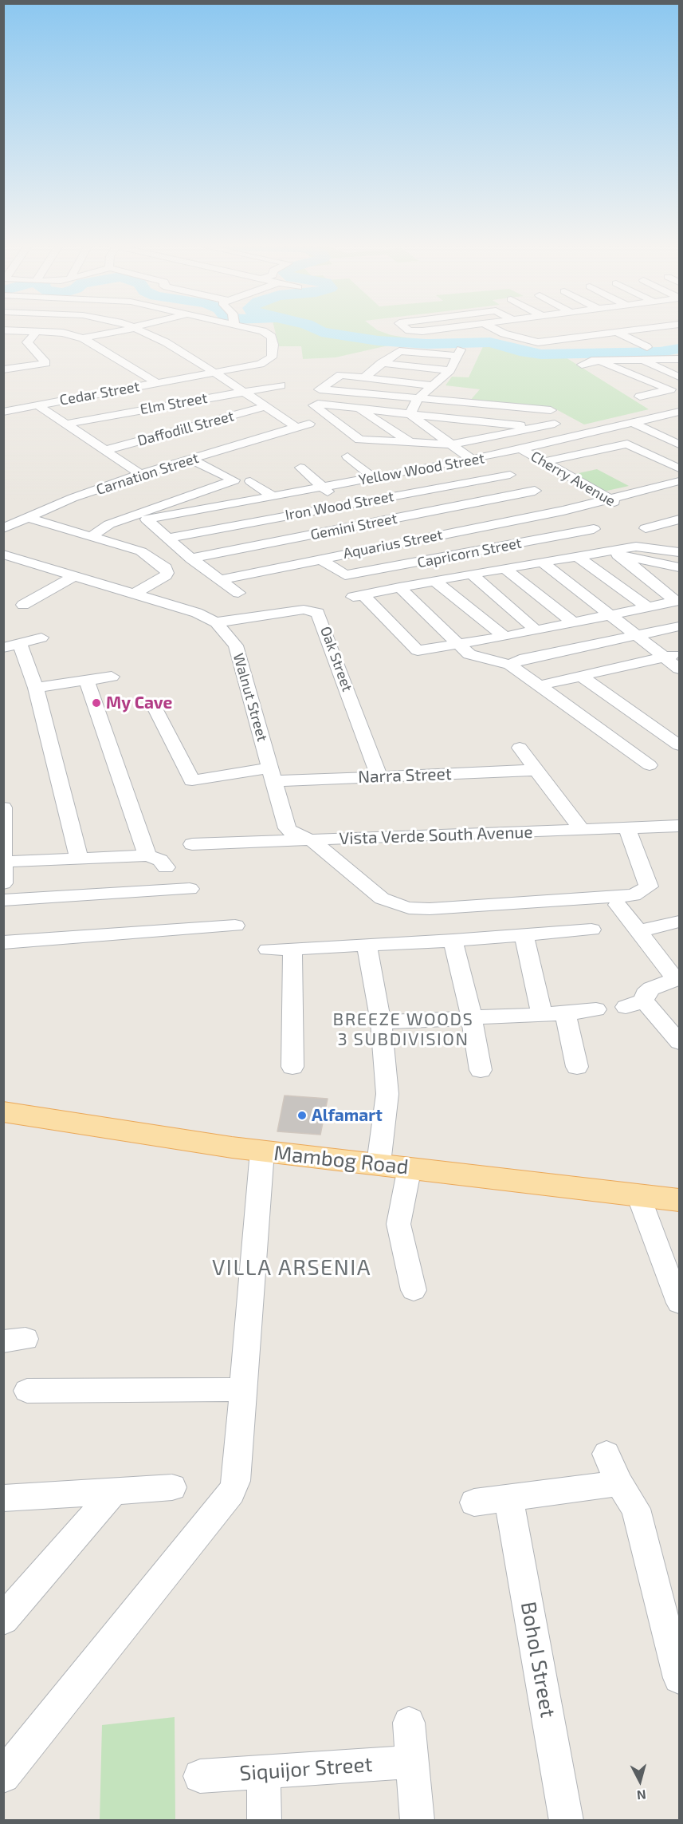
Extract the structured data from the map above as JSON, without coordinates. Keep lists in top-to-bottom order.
{
  "streets": {
    "main road": ["Mambog Road"],
    "street": [
      "Cedar Street",
      "Elm Street",
      "Daffodill Street",
      "Yellow Wood Street",
      "Carnation Street",
      "Cherry Avenue",
      "Iron Wood Street",
      "Gemini Street",
      "Aquarius Street",
      "Capricorn Street",
      "Oak Street",
      "Walnut Street",
      "Narra Street",
      "Vista Verde South Avenue",
      "Bohol Street",
      "Siquijor Street"
    ]
  },
  "crossings": [
    ["Yellow Wood Street", "Cherry Avenue"],
    ["Yellow Wood Street", "Iron Wood Street"],
    ["Cherry Avenue", "Aquarius Street"],
    ["Aquarius Street", "Capricorn Street"],
    ["Oak Street", "Walnut Street"],
    ["Oak Street", "Narra Street"],
    ["Walnut Street", "Narra Street"],
    ["Walnut Street", "Vista Verde South Avenue"]
  ],
  "districts": ["BREEZE WOODS 3 SUBDIVISION", "VILLA ARSENIA"],
  "places": ["My Cave", "Alfamart"],
  "north": "bottom"
}
